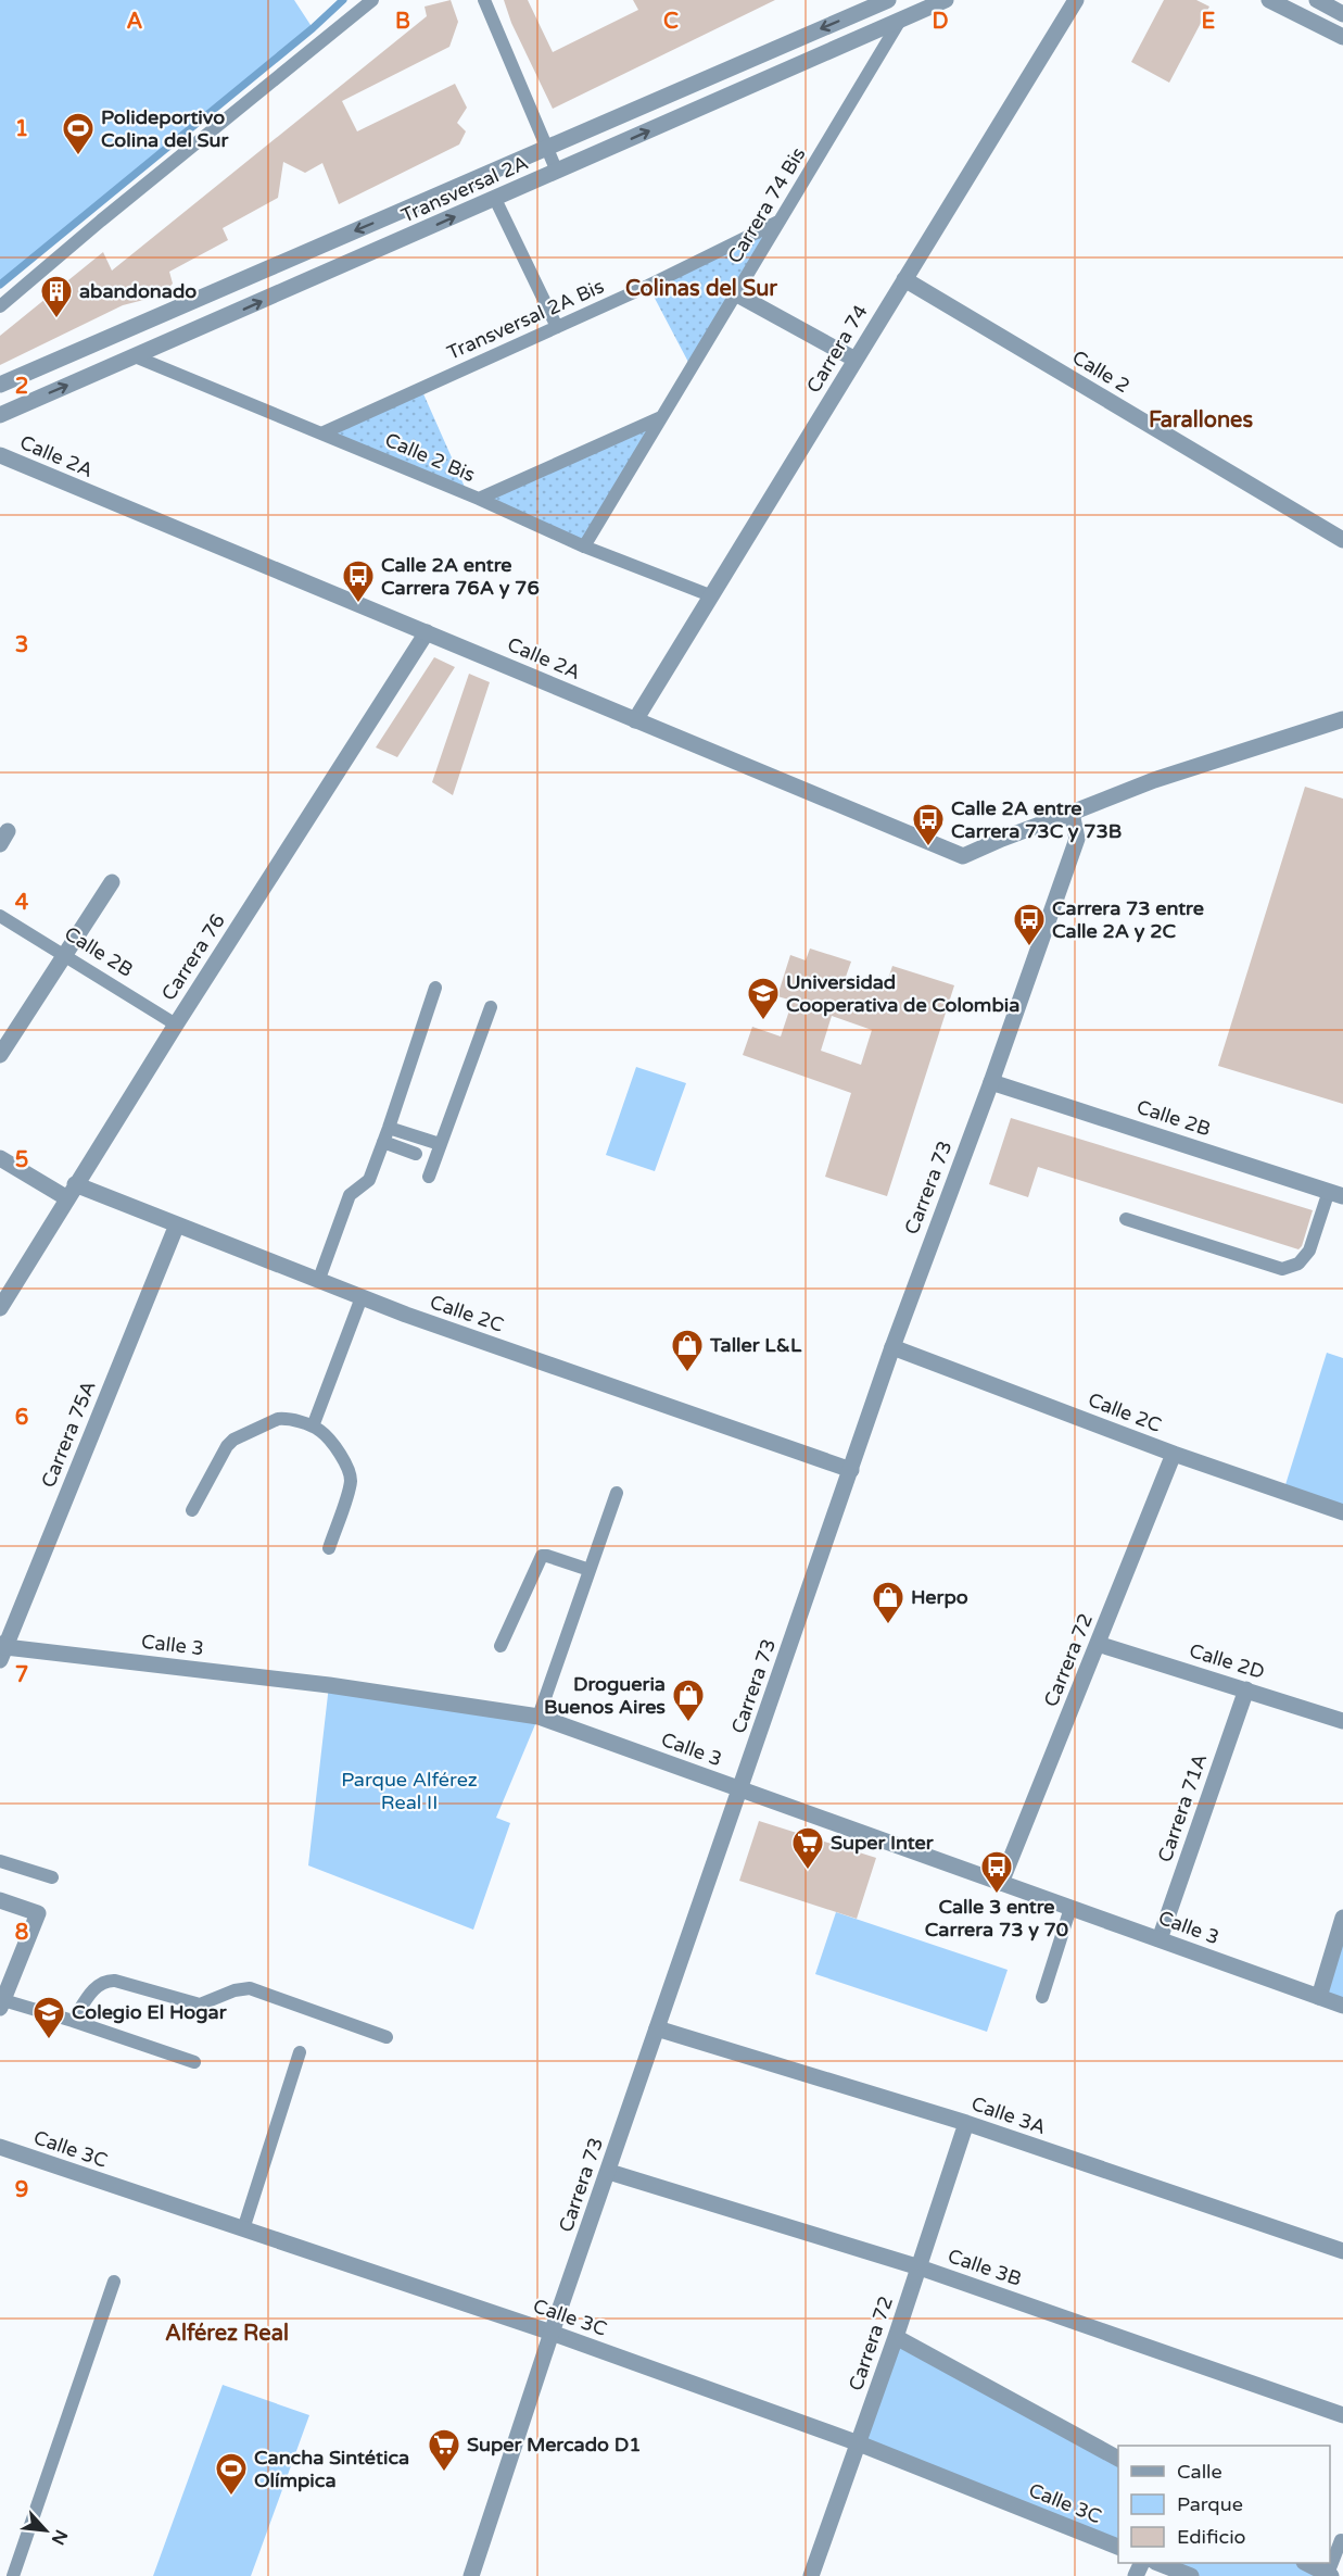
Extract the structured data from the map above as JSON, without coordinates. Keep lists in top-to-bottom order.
{
  "streets": {
    "street": [
      "Transversal 2A",
      "Carrera 74",
      "Calle 2",
      "Calle 2A",
      "Calle 2B",
      "Carrera 76",
      "Carrera 73",
      "Calle 2C",
      "Carrera 75A",
      "Calle 3",
      "Carrera 72",
      "Calle 2D",
      "Carrera 71A",
      "Calle 3A",
      "Calle 3C",
      "Calle 3B"
    ],
    "lane": ["Carrera 74 Bis", "Transversal 2A Bis", "Calle 2 Bis"]
  },
  "crossings": [
    ["Transversal 2A", "Carrera 74 Bis"],
    ["Transversal 2A", "Calle 2 Bis"],
    ["Carrera 74 Bis", "Transversal 2A Bis"],
    ["Carrera 74 Bis", "Calle 2 Bis"],
    ["Transversal 2A Bis", "Calle 2 Bis"],
    ["Carrera 74", "Calle 2"],
    ["Carrera 74", "Calle 2A"],
    ["Carrera 74", "Calle 2 Bis"],
    ["Calle 2A", "Carrera 76"],
    ["Calle 2A", "Carrera 73"],
    ["Calle 2B", "Carrera 76"],
    ["Calle 2B", "Carrera 73"],
    ["Carrera 76", "Calle 2C"],
    ["Carrera 73", "Calle 2C"],
    ["Carrera 73", "Calle 3"],
    ["Carrera 73", "Calle 3A"],
    ["Carrera 73", "Calle 3C"],
    ["Carrera 73", "Calle 3B"],
    ["Calle 2C", "Carrera 75A"],
    ["Calle 2C", "Carrera 72"],
    ["Carrera 75A", "Calle 3"],
    ["Calle 3", "Carrera 72"],
    ["Calle 3", "Carrera 71A"],
    ["Carrera 72", "Calle 2D"],
    ["Carrera 72", "Calle 3A"],
    ["Carrera 72", "Calle 3C"],
    ["Carrera 72", "Calle 3B"],
    ["Calle 2D", "Carrera 71A"]
  ],
  "districts": ["Colinas del Sur", "Farallones", "Alférez Real"],
  "parks": ["Parque Alférez Real II"],
  "places": {
    "sports": ["Polideportivo Colina del Sur", "Cancha Sintética Olímpica"],
    "building": ["abandonado"],
    "bus stop": [
      "Calle 2A entre Carrera 76A y 76",
      "Calle 2A entre Carrera 73C y 73B",
      "Carrera 73 entre Calle 2A y 2C",
      "Calle 3 entre Carrera 73 y 70"
    ],
    "school or university": ["Universidad Cooperativa de Colombia", "Colegio El Hogar"],
    "shop": ["Taller L&L", "Herpo", "Drogueria Buenos Aires"],
    "supermarket": ["Super Inter", "Super Mercado D1"]
  },
  "legend": ["Calle", "Parque", "Edificio"],
  "north": "bottom right",
  "grid": {
    "columns": [
      "A",
      "B",
      "C",
      "D",
      "E"
    ],
    "rows": [
      "1",
      "2",
      "3",
      "4",
      "5",
      "6",
      "7",
      "8",
      "9"
    ]
  }
}
